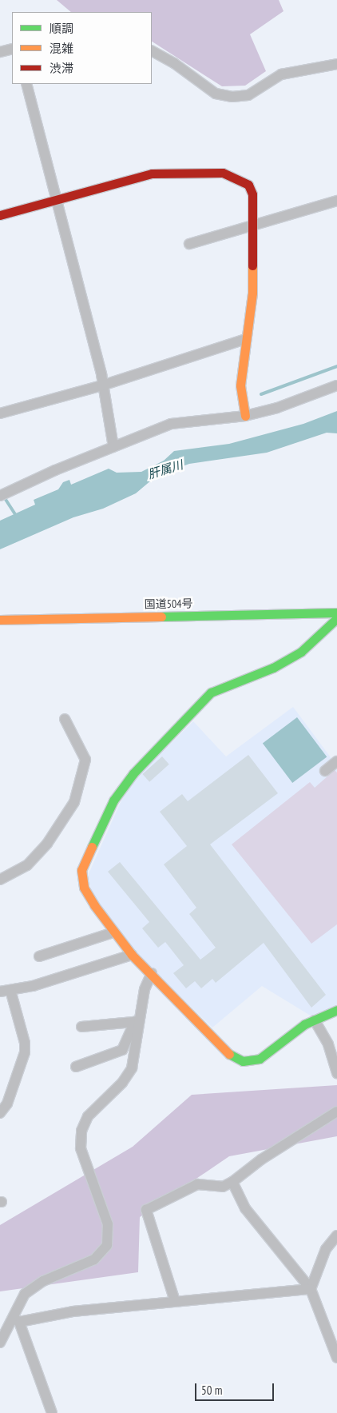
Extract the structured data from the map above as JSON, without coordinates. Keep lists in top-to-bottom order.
{
  "streets": {
    "main road": ["国道504号"]
  },
  "water": ["肝属川"],
  "legend": ["順調", "混雑", "渋滞"],
  "scale_bar": "50 m"
}
